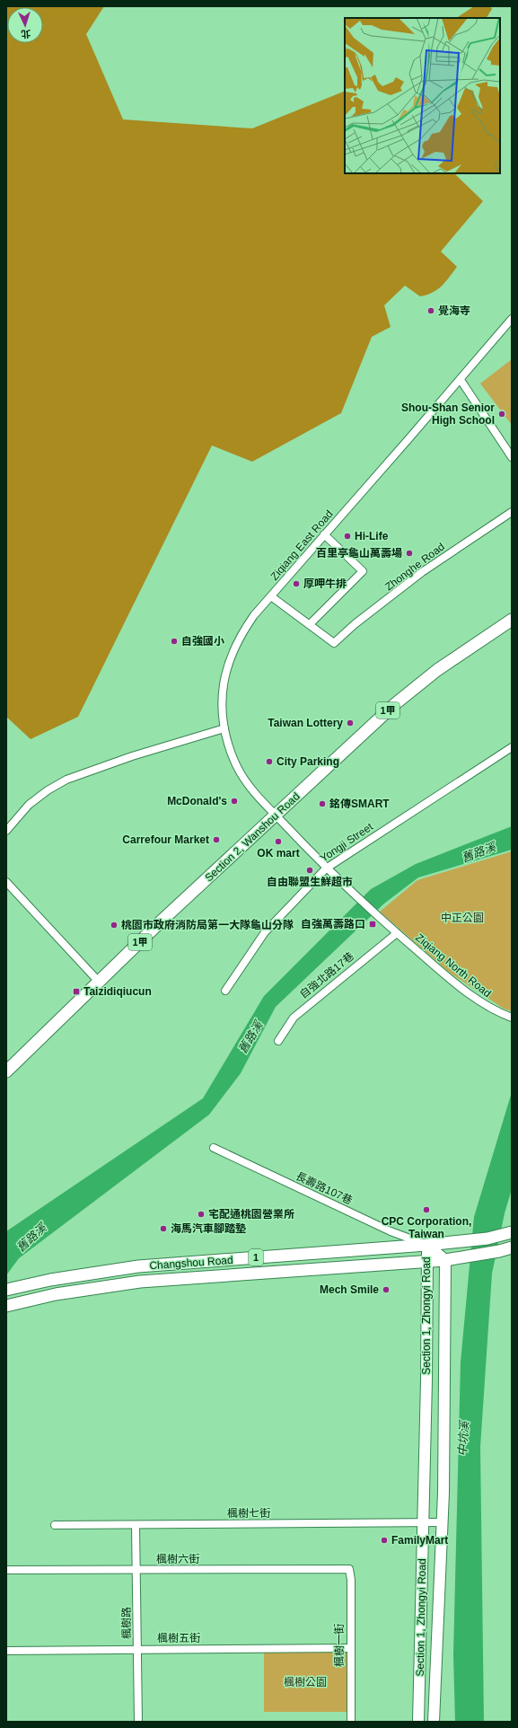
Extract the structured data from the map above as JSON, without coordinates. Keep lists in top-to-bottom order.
{
  "streets": {
    "main road": [
      "1甲",
      "Section 2, Wanshou Road",
      "1",
      "Changshou Road",
      "Section 1, Zhongyi Road"
    ],
    "street": [
      "Ziqiang East Road",
      "Zhonghe Road",
      "Yongji Street",
      "Ziqiang North Road",
      "自強北路17巷",
      "長壽路107巷",
      "楓樹七街",
      "楓樹六街",
      "楓樹路",
      "楓樹五街",
      "楓樹一街"
    ]
  },
  "crossings": [
    ["Ziqiang East Road", "Section 2, Wanshou Road"],
    ["Yongji Street", "Ziqiang North Road"],
    ["Ziqiang North Road", "自強北路17巷"],
    ["長壽路107巷", "Changshou Road"],
    ["長壽路107巷", "Section 1, Zhongyi Road"],
    ["Changshou Road", "Section 1, Zhongyi Road"],
    ["Section 1, Zhongyi Road", "楓樹七街"],
    ["楓樹七街", "楓樹路"],
    ["楓樹六街", "楓樹路"],
    ["楓樹六街", "楓樹一街"],
    ["楓樹路", "楓樹五街"],
    ["楓樹五街", "楓樹一街"]
  ],
  "water": ["舊路溪", "中坑溪"],
  "parks": ["中正公園", "楓樹公園"],
  "places": {
    "other": [
      "覺海寺",
      "Shou-Shan Senior High School",
      "Hi-Life",
      "百里亭龜山萬壽場",
      "厚呷牛排",
      "自強國小",
      "Taiwan Lottery",
      "City Parking",
      "McDonald's",
      "銘傳SMART",
      "Carrefour Market",
      "OK mart",
      "自由聯盟生鮮超市",
      "桃園市政府消防局第一大隊龜山分隊",
      "CPC Corporation, Taiwan",
      "宅配通桃園營業所",
      "海馬汽車腳踏墊",
      "Mech Smile",
      "FamilyMart"
    ],
    "transit": ["自強萬壽路口", "Taizidiqiucun"]
  },
  "north": "bottom"
}
